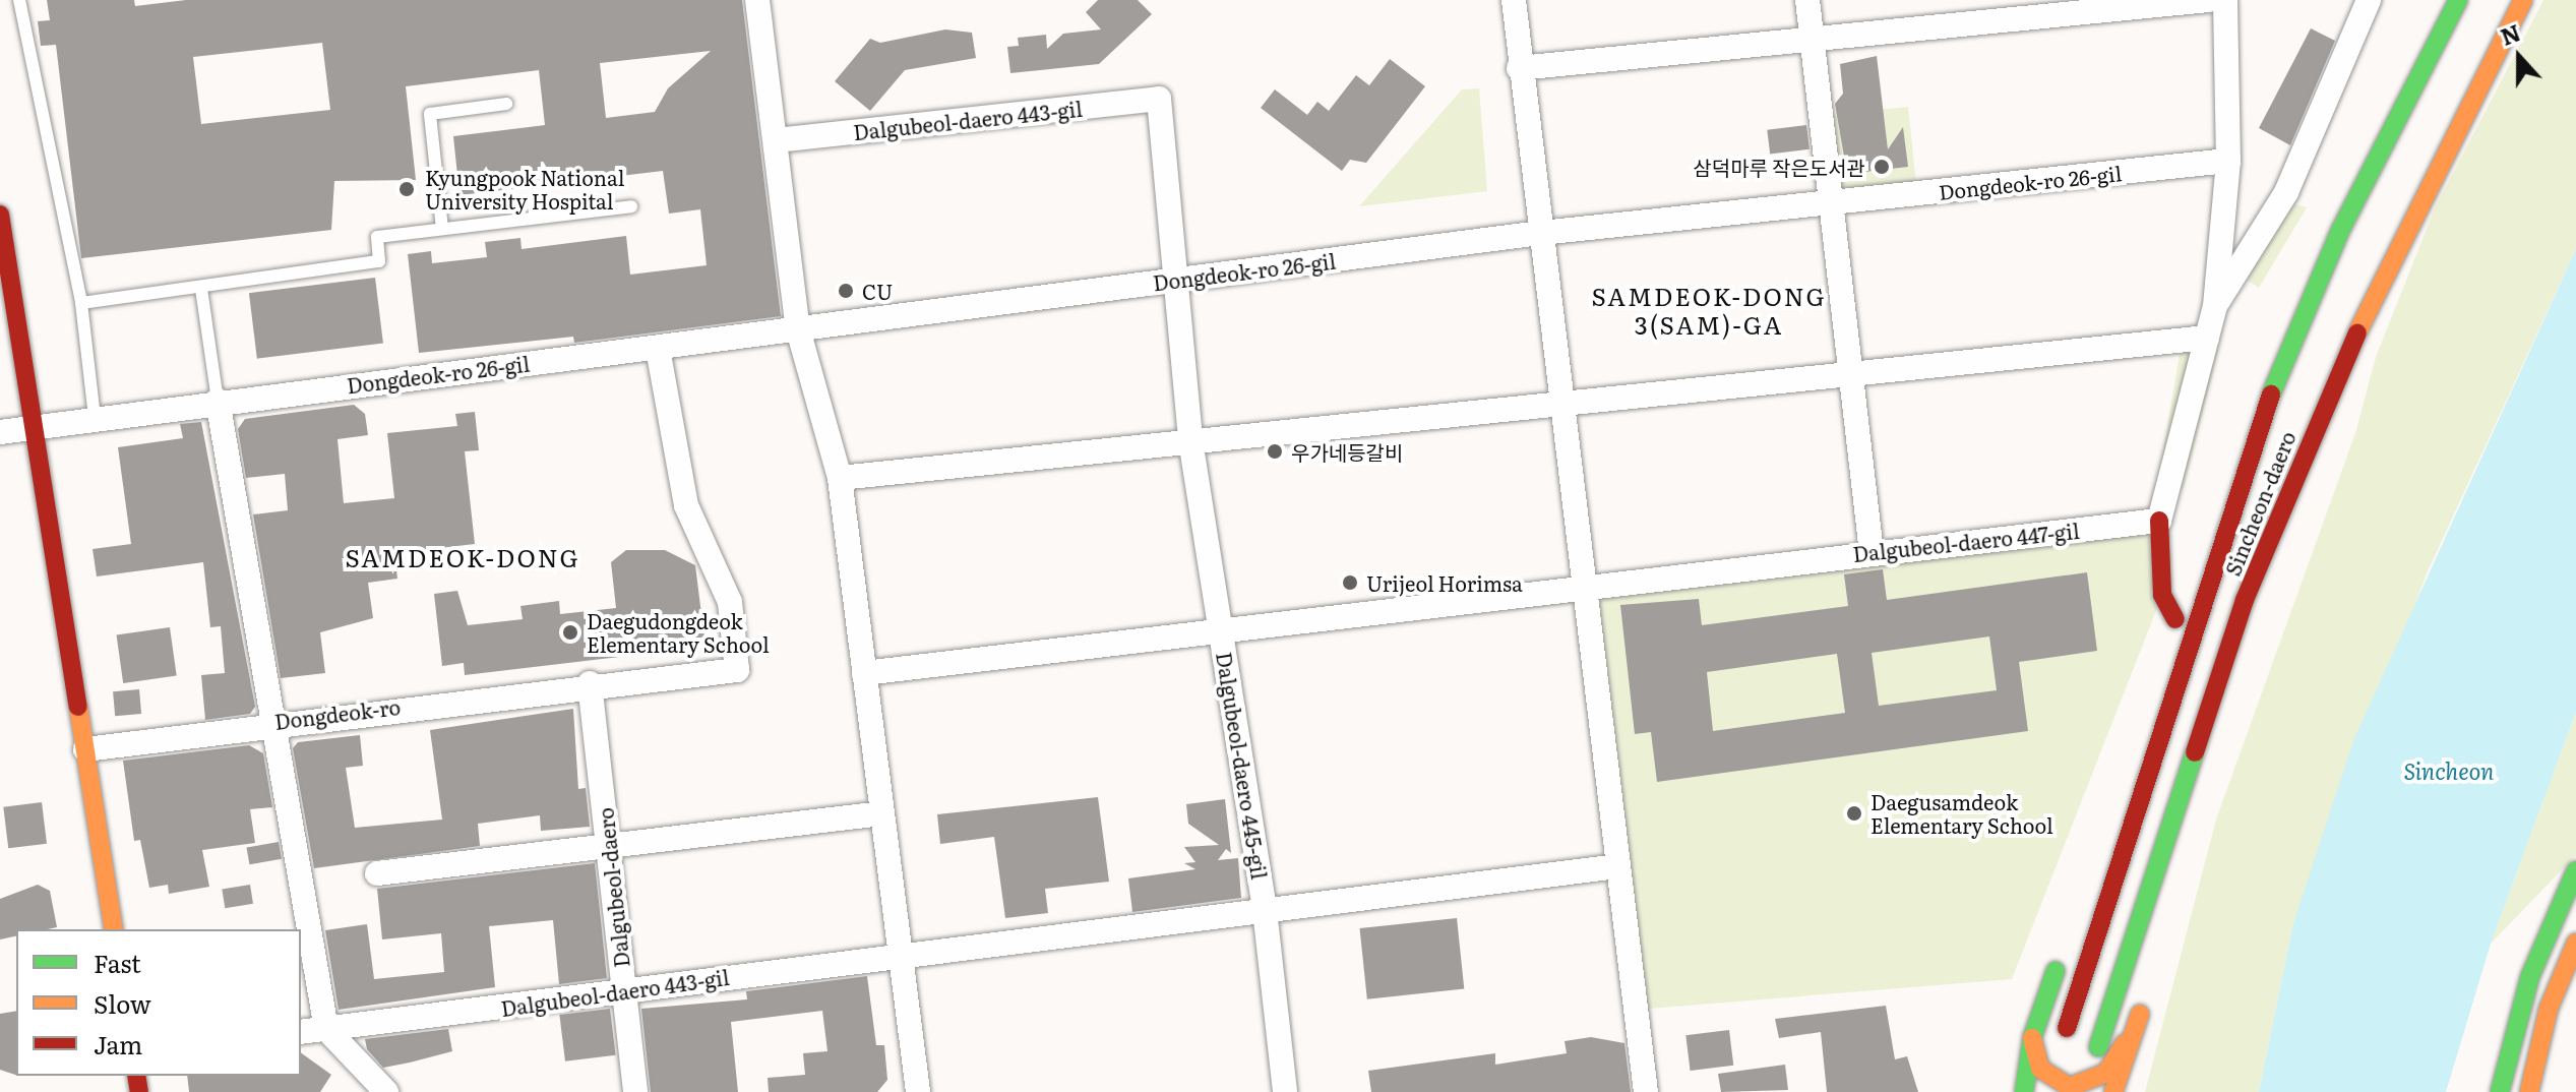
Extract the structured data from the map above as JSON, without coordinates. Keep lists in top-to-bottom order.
{
  "streets": {
    "main road": ["Sincheon-daero"],
    "street": [
      "Dalgubeol-daero 443-gil",
      "Dongdeok-ro 26-gil",
      "Dalgubeol-daero 447-gil",
      "Dongdeok-ro",
      "Dalgubeol-daero 445-gil",
      "Dalgubeol-daero"
    ]
  },
  "crossings": [
    ["Dalgubeol-daero 443-gil", "Dalgubeol-daero 445-gil"],
    ["Dalgubeol-daero 443-gil", "Dalgubeol-daero"],
    ["Dongdeok-ro 26-gil", "Dongdeok-ro"],
    ["Dongdeok-ro 26-gil", "Dalgubeol-daero 445-gil"],
    ["Dalgubeol-daero 447-gil", "Dalgubeol-daero 445-gil"],
    ["Dongdeok-ro", "Dalgubeol-daero"]
  ],
  "districts": ["SAMDEOK-DONG 3(SAM)-GA", "SAMDEOK-DONG"],
  "water": ["Sincheon"],
  "places": [
    "삼덕마루 작은도서관",
    "Kyungpook National University Hospital",
    "CU",
    "우가네등갈비",
    "Urijeol Horimsa",
    "Daegudongdeok Elementary School",
    "Daegusamdeok Elementary School"
  ],
  "legend": ["Fast", "Slow", "Jam"],
  "north": "top"
}
